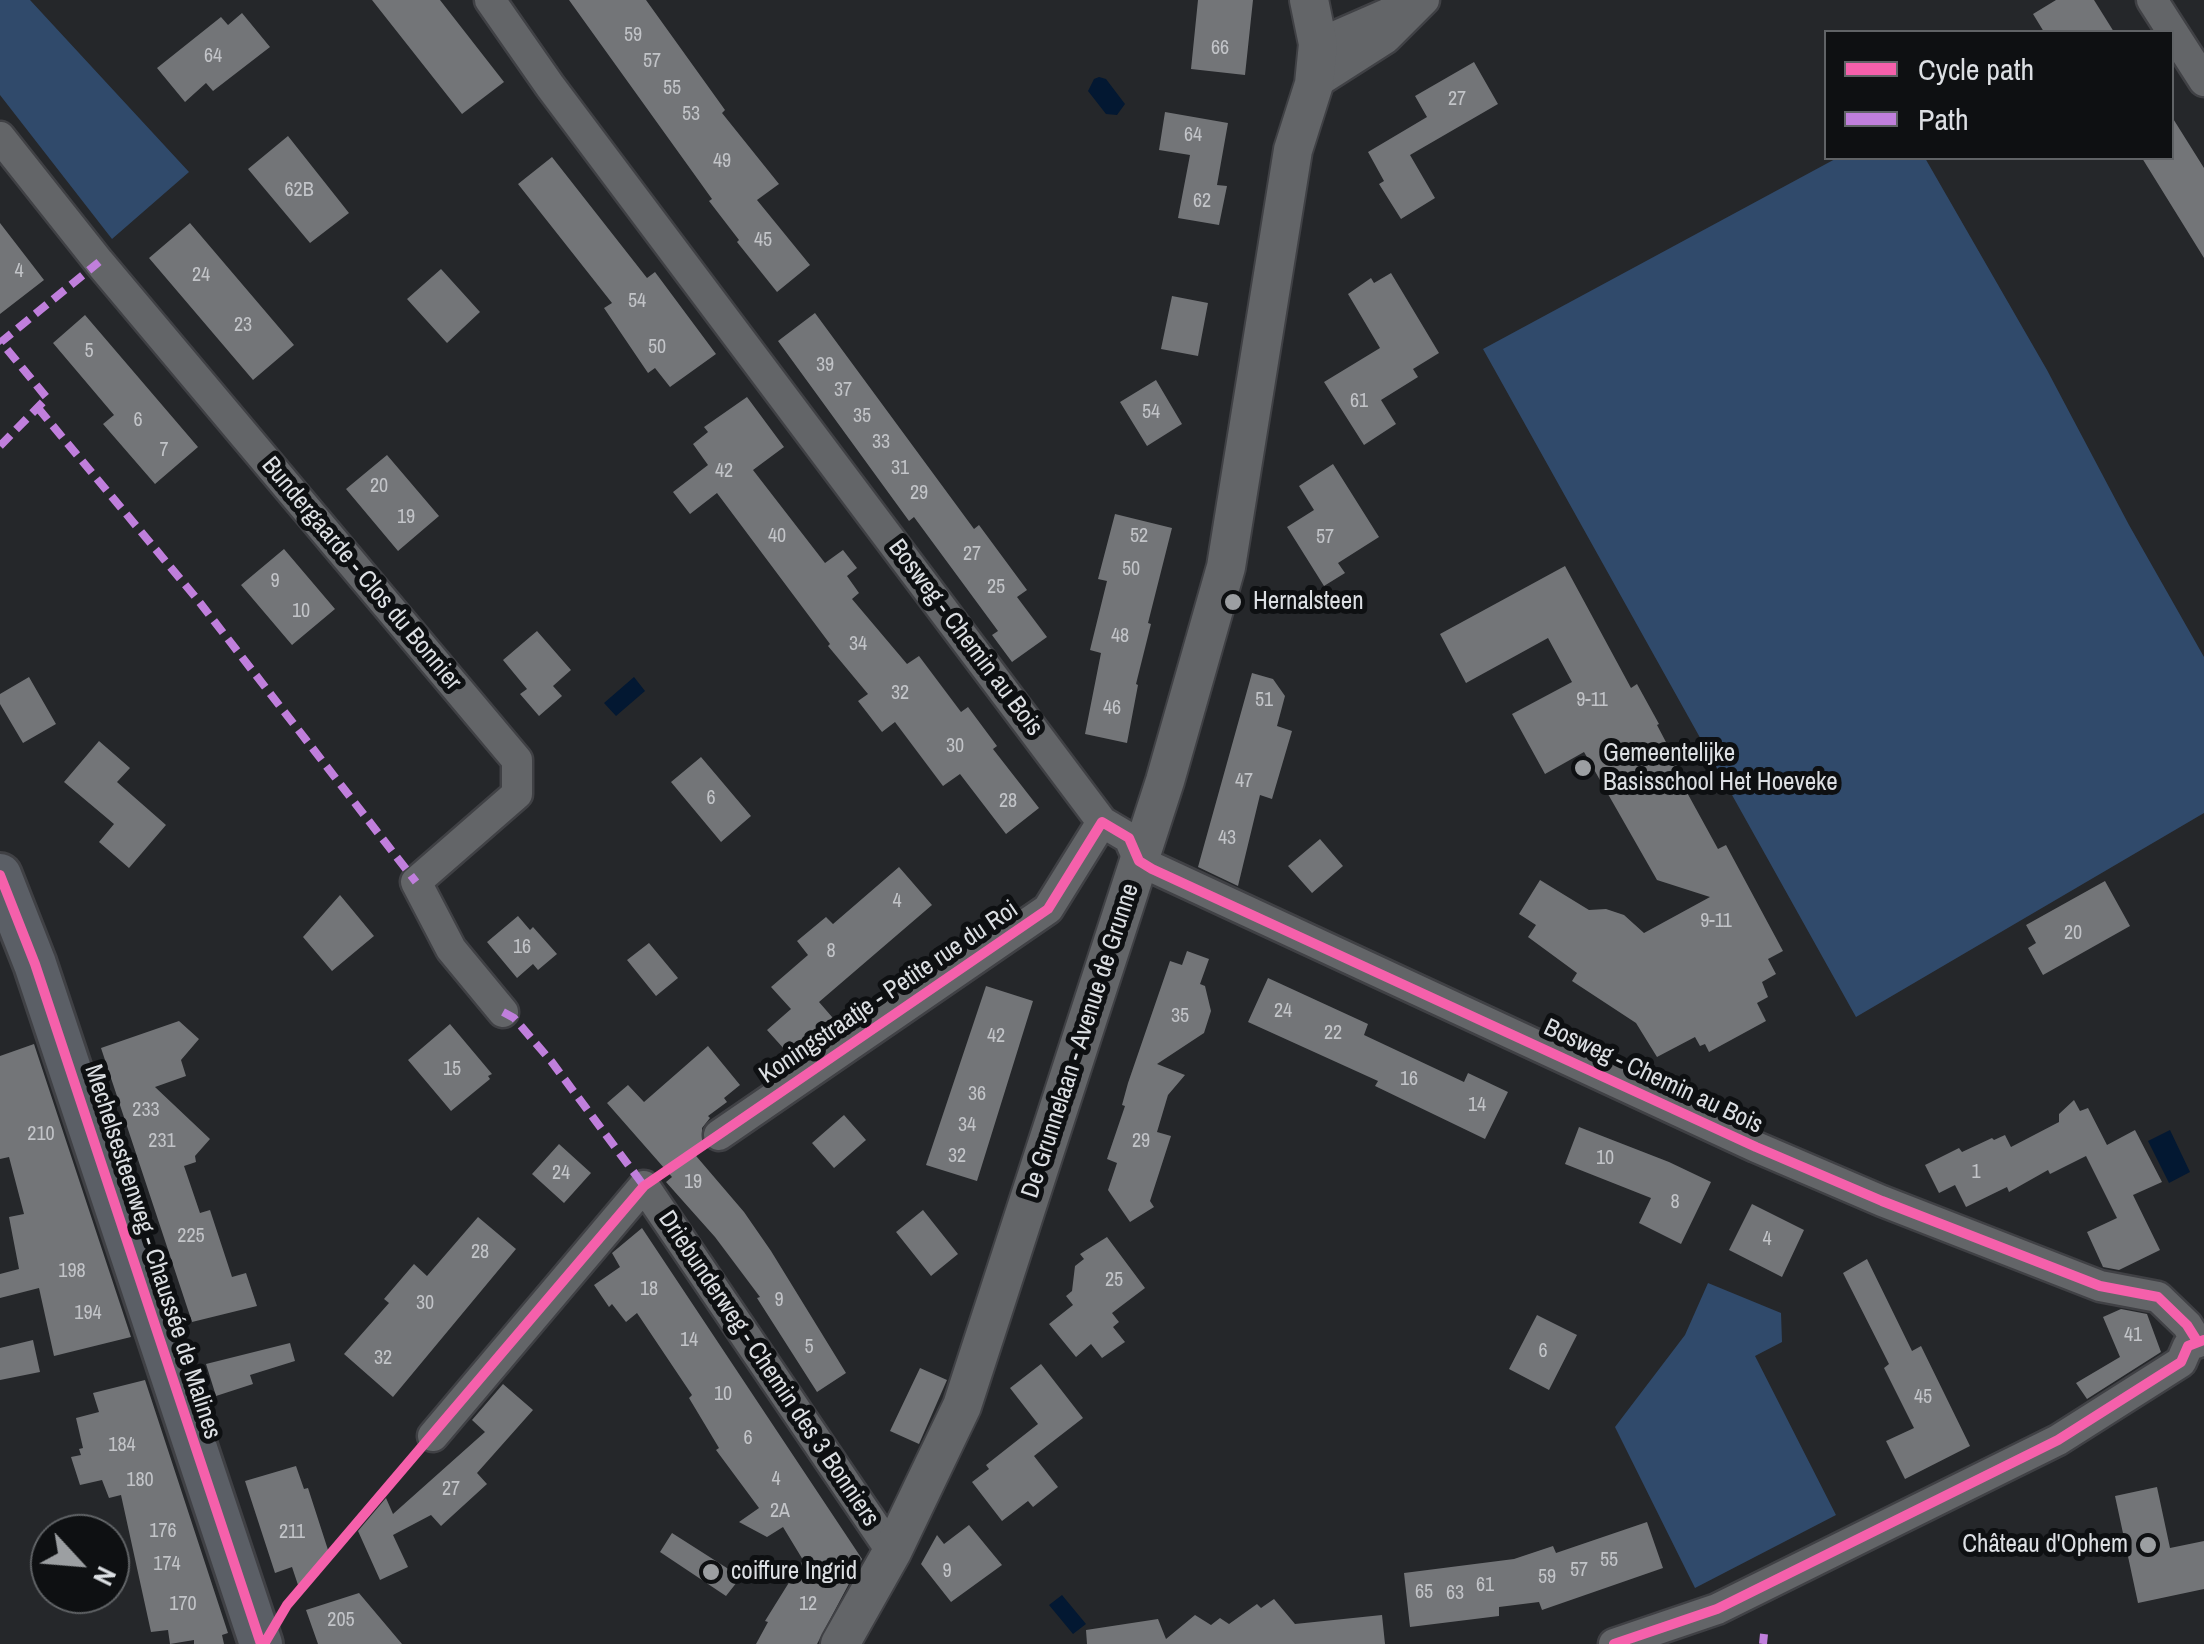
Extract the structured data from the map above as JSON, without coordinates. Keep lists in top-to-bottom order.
{
  "streets": {
    "main road": ["Mechelsesteenweg - Chaussée de Malines"],
    "street": [
      "Bundergaarde - Clos du Bonnier",
      "Bosweg - Chemin au Bois",
      "Koningstraatje - Petite rue du Roi",
      "De Grunnelaan - Avenue de Grunne",
      "Driebunderweg - Chemin des 3 Bonniers"
    ]
  },
  "crossings": [
    ["Bosweg - Chemin au Bois", "Koningstraatje - Petite rue du Roi"],
    ["Bosweg - Chemin au Bois", "De Grunnelaan - Avenue de Grunne"],
    ["De Grunnelaan - Avenue de Grunne", "Driebunderweg - Chemin des 3 Bonniers"]
  ],
  "places": [
    "Hernalsteen",
    "Gemeentelijke Basisschool Het Hoeveke",
    "Château d'Ophem",
    "coiffure Ingrid"
  ],
  "house_numbers": [
    "59",
    "66",
    "64",
    "57",
    "55",
    "27",
    "53",
    "64",
    "49",
    "62B",
    "62",
    "45",
    "4",
    "24",
    "54",
    "23",
    "50",
    "5",
    "39",
    "37",
    "61",
    "54",
    "35",
    "6",
    "33",
    "7",
    "31",
    "42",
    "20",
    "29",
    "19",
    "40",
    "52",
    "57",
    "27",
    "50",
    "9",
    "25",
    "10",
    "48",
    "34",
    "32",
    "51",
    "9-11",
    "46",
    "30",
    "47",
    "6",
    "28",
    "43",
    "4",
    "9-11",
    "20",
    "16",
    "8",
    "24",
    "35",
    "22",
    "42",
    "15",
    "16",
    "36",
    "14",
    "233",
    "34",
    "210",
    "231",
    "29",
    "32",
    "10",
    "1",
    "24",
    "19",
    "8",
    "225",
    "4",
    "28",
    "198",
    "25",
    "18",
    "9",
    "30",
    "194",
    "41",
    "14",
    "5",
    "6",
    "32",
    "10",
    "45",
    "6",
    "184",
    "4",
    "180",
    "27",
    "2A",
    "176",
    "211",
    "55",
    "174",
    "57",
    "9",
    "59",
    "61",
    "65",
    "63",
    "170",
    "12",
    "205"
  ],
  "legend": ["Cycle path", "Path"],
  "north": "bottom right"
}
